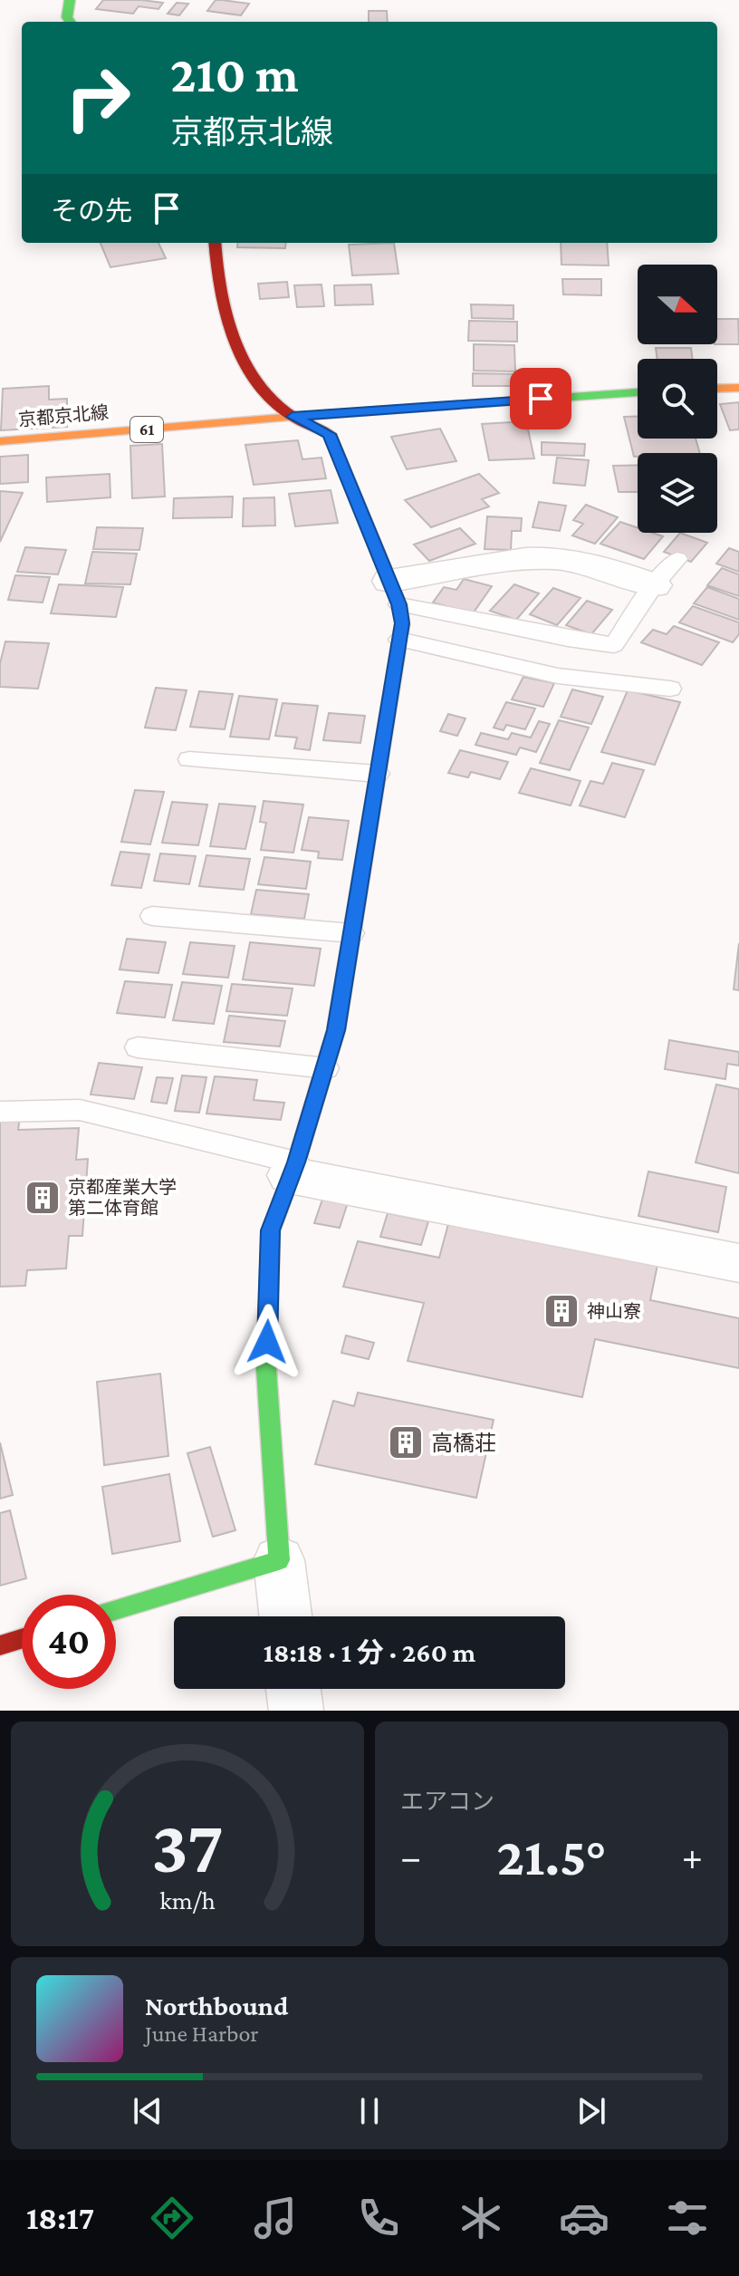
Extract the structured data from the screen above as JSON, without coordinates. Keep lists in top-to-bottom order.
{
  "streets": {
    "street": ["京都京北線", "61"]
  },
  "places": {
    "building": ["京都産業大学 第二体育館", "神山寮", "高橋荘"]
  },
  "north": "right",
  "page": {
    "turn": ["210 m", "京都京北線"],
    "then": "その先",
    "limit": "40",
    "trip": "18:18 · 1 分 · 260 m",
    "tile": "エアコン",
    "heat": ["−", "21.5°", "+"],
    "song": ["Northbound", "June Harbor"],
    "tabs": "18:17",
    "gauge": ["37", "km/h"]
  }
}
